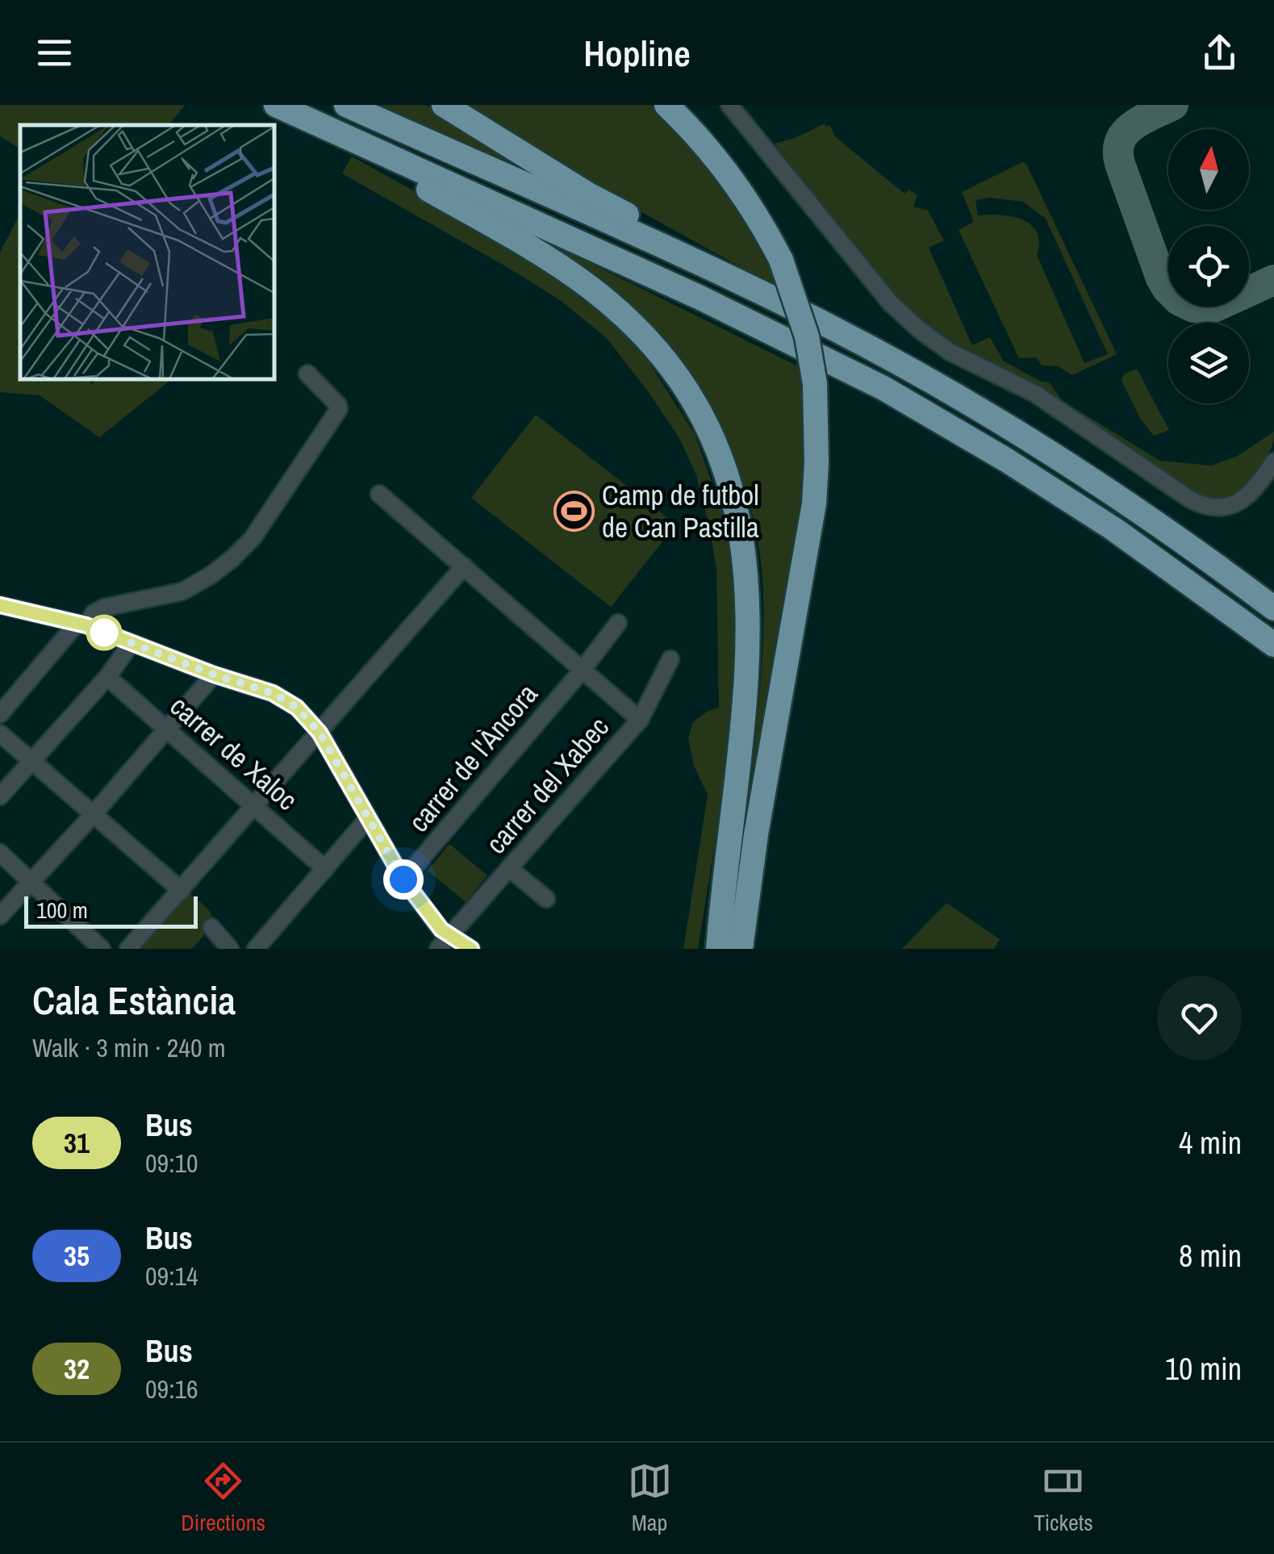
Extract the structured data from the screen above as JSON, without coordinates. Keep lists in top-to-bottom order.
{
  "streets": {
    "street": ["carrer de Xaloc", "carrer de l'Àncora", "carrer del Xabec"]
  },
  "places": {
    "sports": ["Camp de futbol de Can Pastilla"]
  },
  "lines": ["bus line 31"],
  "scale_bar": "100 m",
  "north": "top",
  "page": {
    "header": "Hopline",
    "scale": "100 m",
    "heading": ["Cala Estància", "Walk · 3 min · 240 m"],
    "list": [
      {
        "mark": "31",
        "name": "Bus",
        "note": "09:10",
        "value": "4 min"
      },
      {
        "mark": "35",
        "name": "Bus",
        "note": "09:14",
        "value": "8 min"
      },
      {
        "mark": "32",
        "name": "Bus",
        "note": "09:16",
        "value": "10 min"
      }
    ],
    "tabs": ["Directions", "Map", "Tickets"]
  }
}
